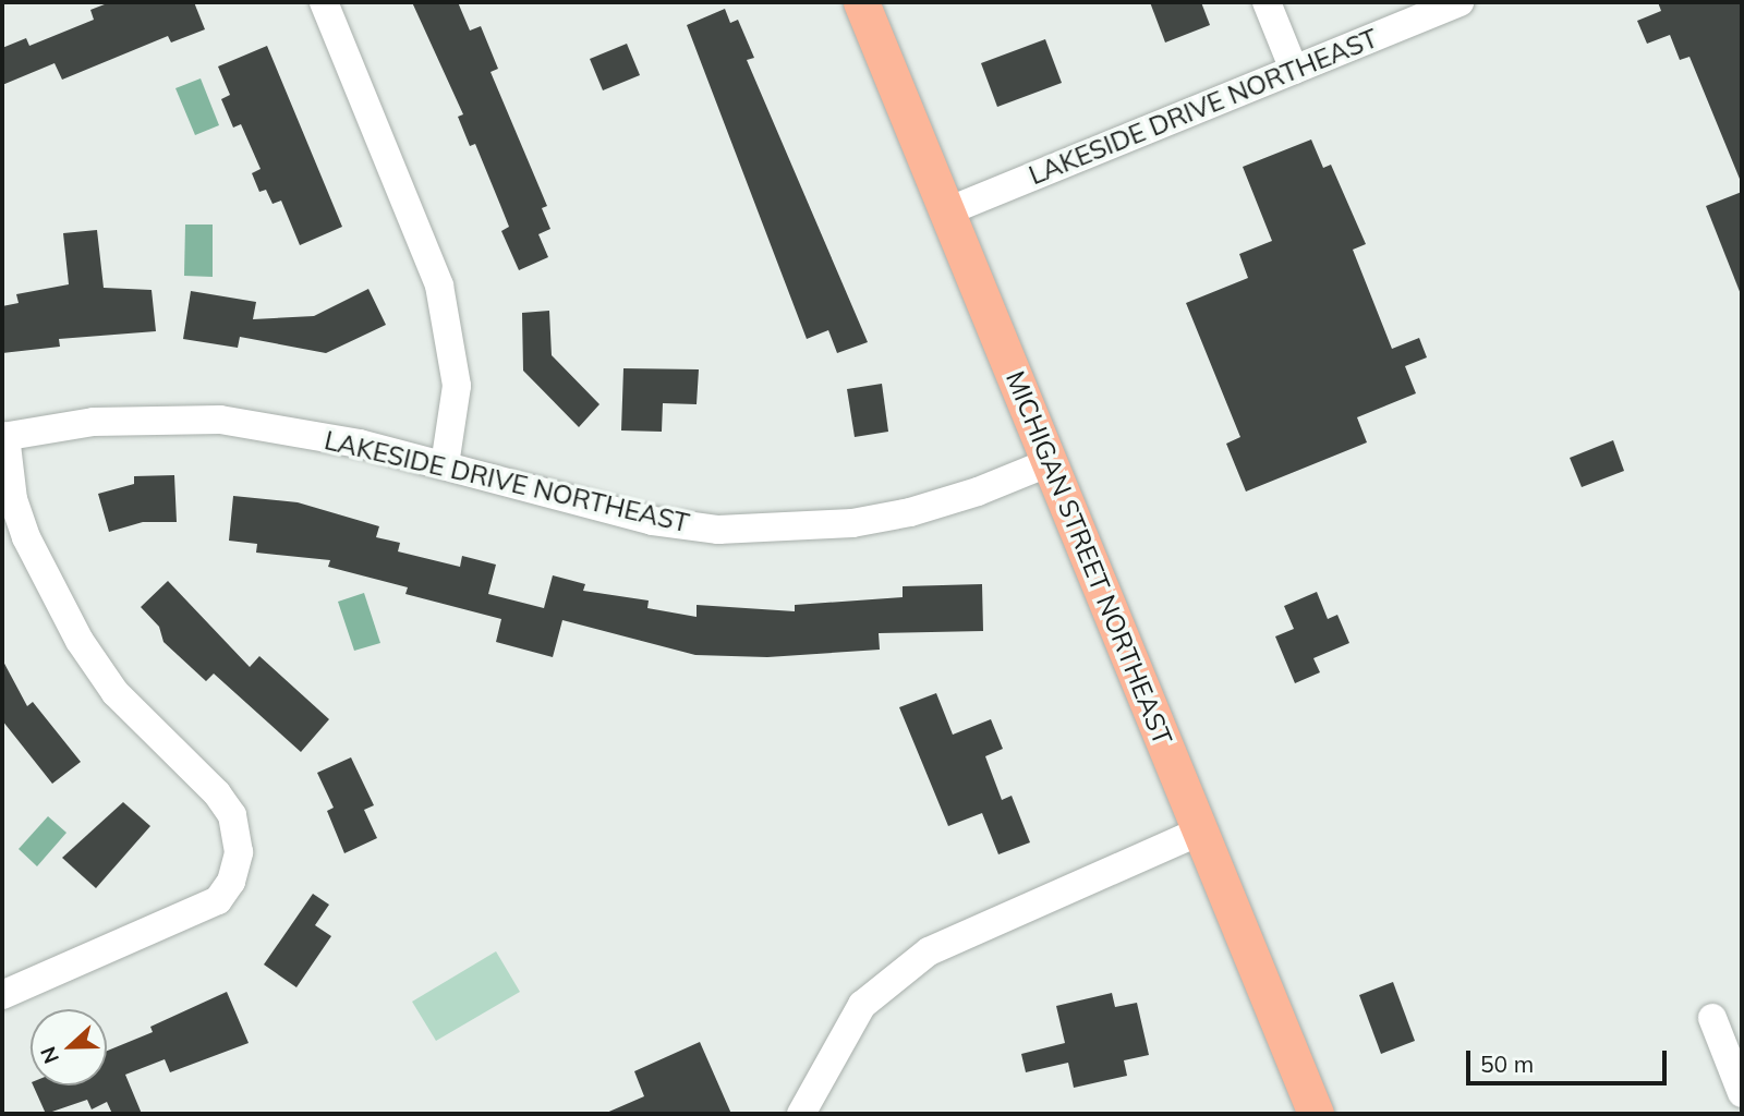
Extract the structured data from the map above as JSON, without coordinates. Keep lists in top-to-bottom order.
{
  "streets": {
    "main road": ["MICHIGAN STREET NORTHEAST"],
    "street": ["LAKESIDE DRIVE NORTHEAST"]
  },
  "crossings": [
    ["LAKESIDE DRIVE NORTHEAST", "MICHIGAN STREET NORTHEAST"]
  ],
  "scale_bar": "50 m",
  "north": "left"
}
